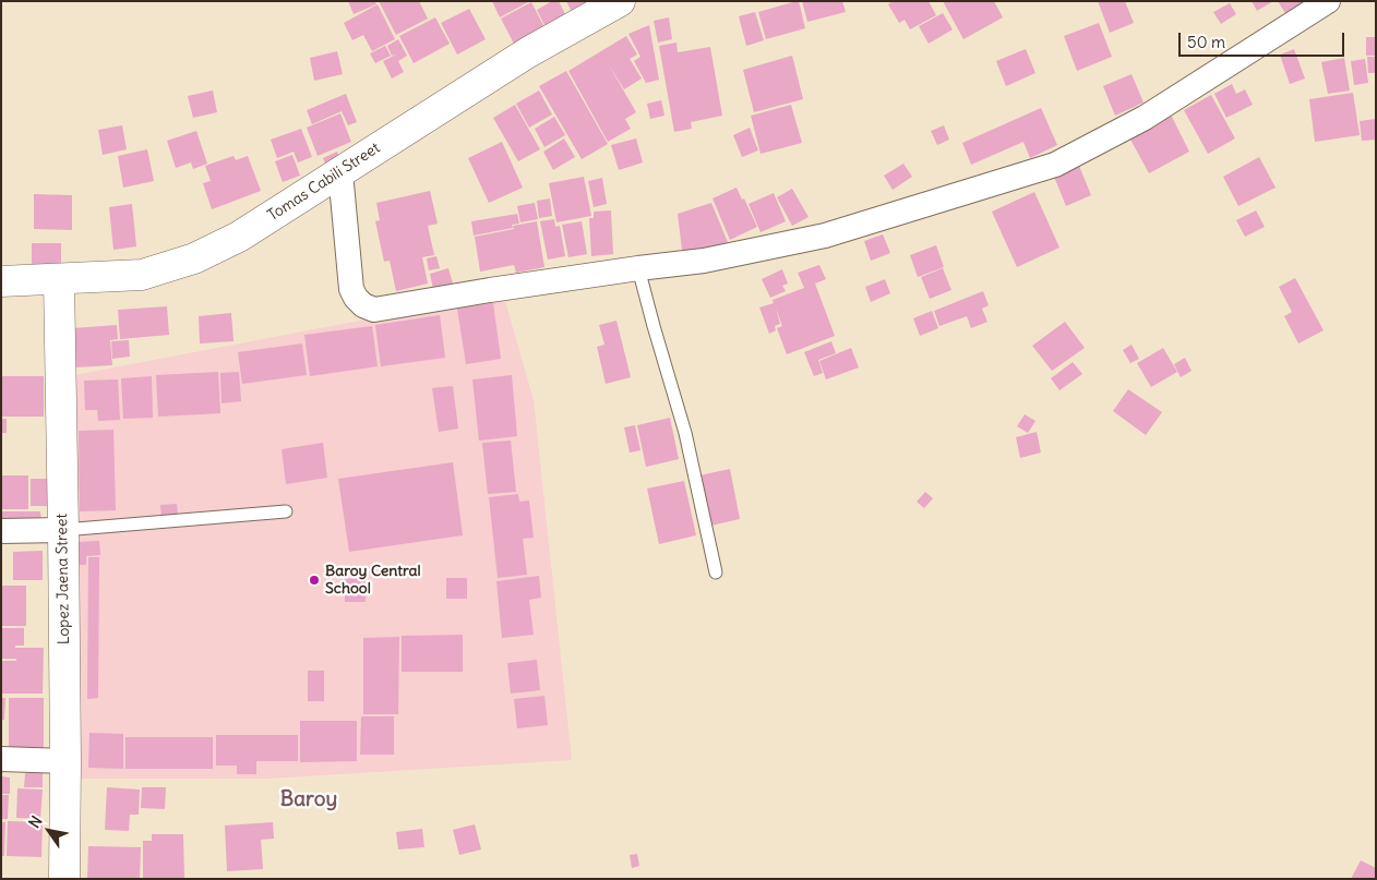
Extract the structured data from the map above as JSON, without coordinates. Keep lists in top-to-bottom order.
{
  "streets": {
    "street": ["Tomas Cabili Street", "Lopez Jaena Street"]
  },
  "crossings": [
    ["Tomas Cabili Street", "Lopez Jaena Street"]
  ],
  "districts": ["Baroy"],
  "places": ["Baroy Central School"],
  "scale_bar": "50 m",
  "north": "top left"
}
